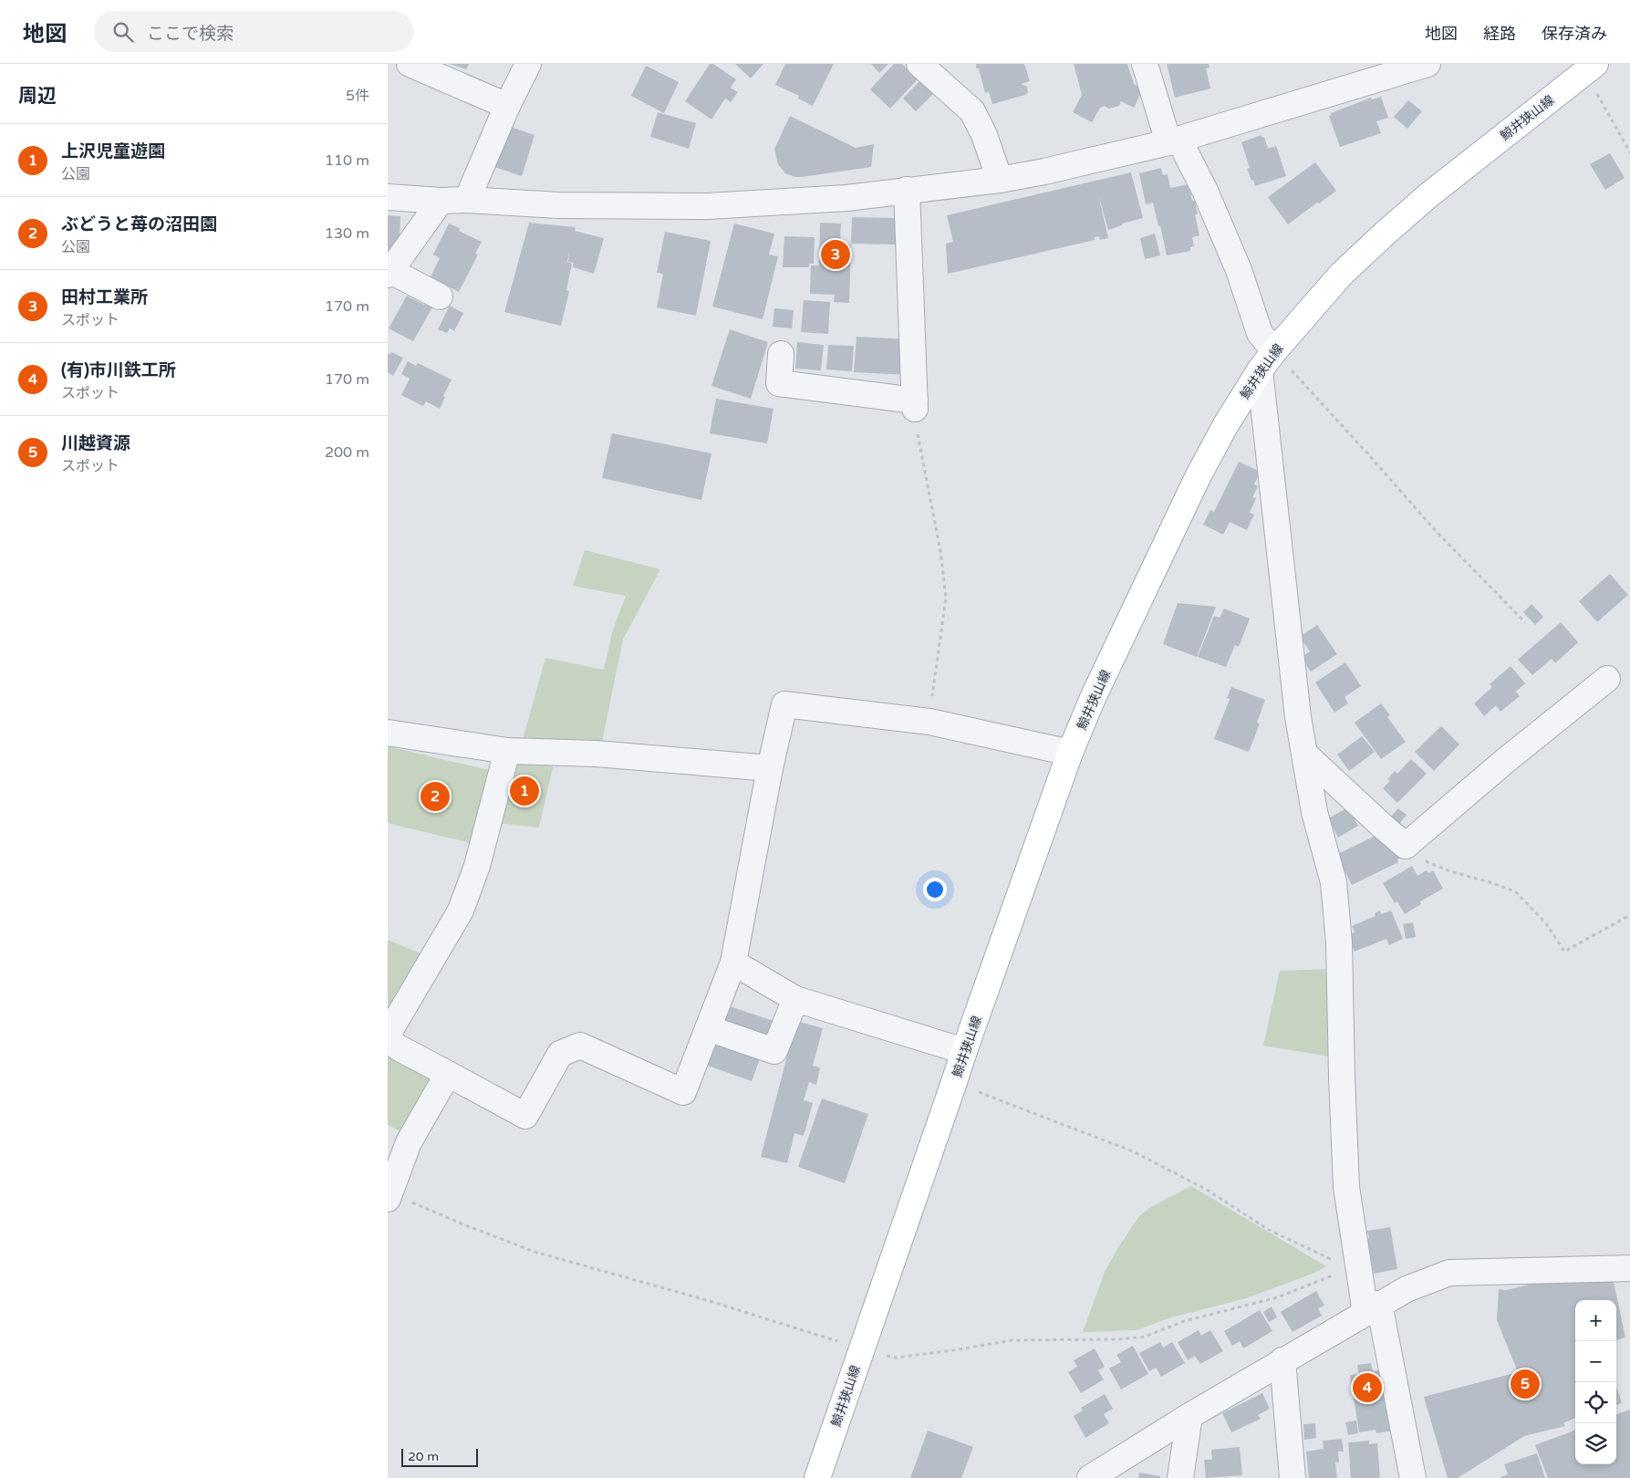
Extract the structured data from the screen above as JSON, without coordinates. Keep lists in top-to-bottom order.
{
  "streets": {
    "main road": ["鯨井狭山線"]
  },
  "scale_bar": "20 m",
  "page": {
    "header": "地図",
    "search": "ここで検索",
    "nav": ["地図", "経路", "保存済み"],
    "heading": ["周辺", "5件"],
    "list": [
      {
        "mark": "1",
        "name": "上沢児童遊園",
        "note": "公園",
        "value": "110 m"
      },
      {
        "mark": "2",
        "name": "ぶどうと苺の沼田園",
        "note": "公園",
        "value": "130 m"
      },
      {
        "mark": "3",
        "name": "田村工業所",
        "note": "スポット",
        "value": "170 m"
      },
      {
        "mark": "4",
        "name": "(有)市川鉄工所",
        "note": "スポット",
        "value": "170 m"
      },
      {
        "mark": "5",
        "name": "川越資源",
        "note": "スポット",
        "value": "200 m"
      }
    ],
    "pins": [
      "3",
      "1",
      "2",
      "5",
      "4"
    ],
    "map_buttons": ["+", "−"],
    "scale": "20 m"
  }
}
